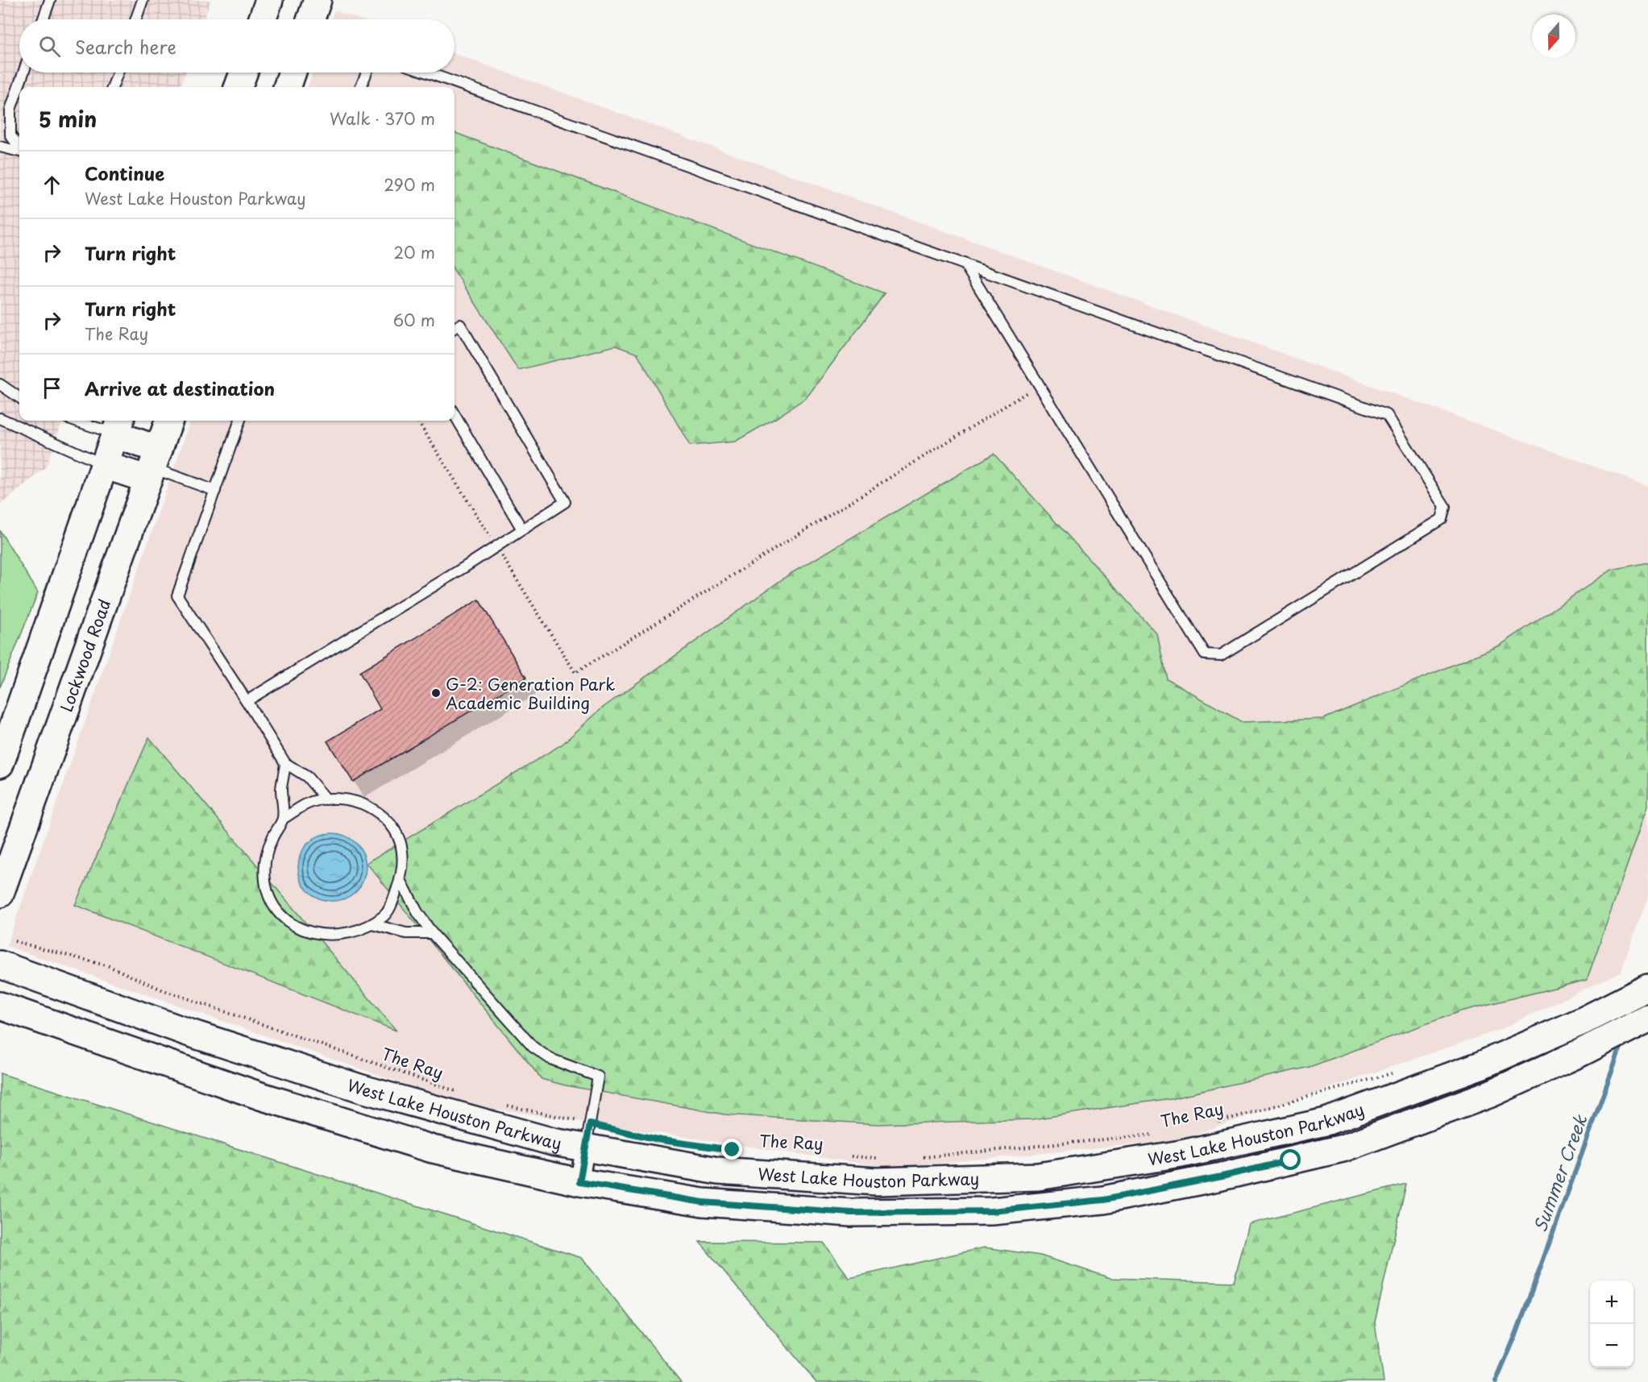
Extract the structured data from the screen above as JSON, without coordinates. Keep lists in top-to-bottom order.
{
  "streets": {
    "main road": ["Lockwood Road", "West Lake Houston Parkway"],
    "path": ["The Ray"]
  },
  "water": ["Summer Creek"],
  "places": ["G-2: Generation Park Academic Building"],
  "north": "bottom",
  "page": {
    "search": "Search here",
    "heading": ["5 min", "Walk · 370 m"],
    "list": [
      ["Continue", "West Lake Houston Parkway", "290 m"],
      ["Turn right", "20 m"],
      ["Turn right", "The Ray", "60 m"],
      "Arrive at destination"
    ],
    "map_buttons": ["+", "−"]
  }
}
